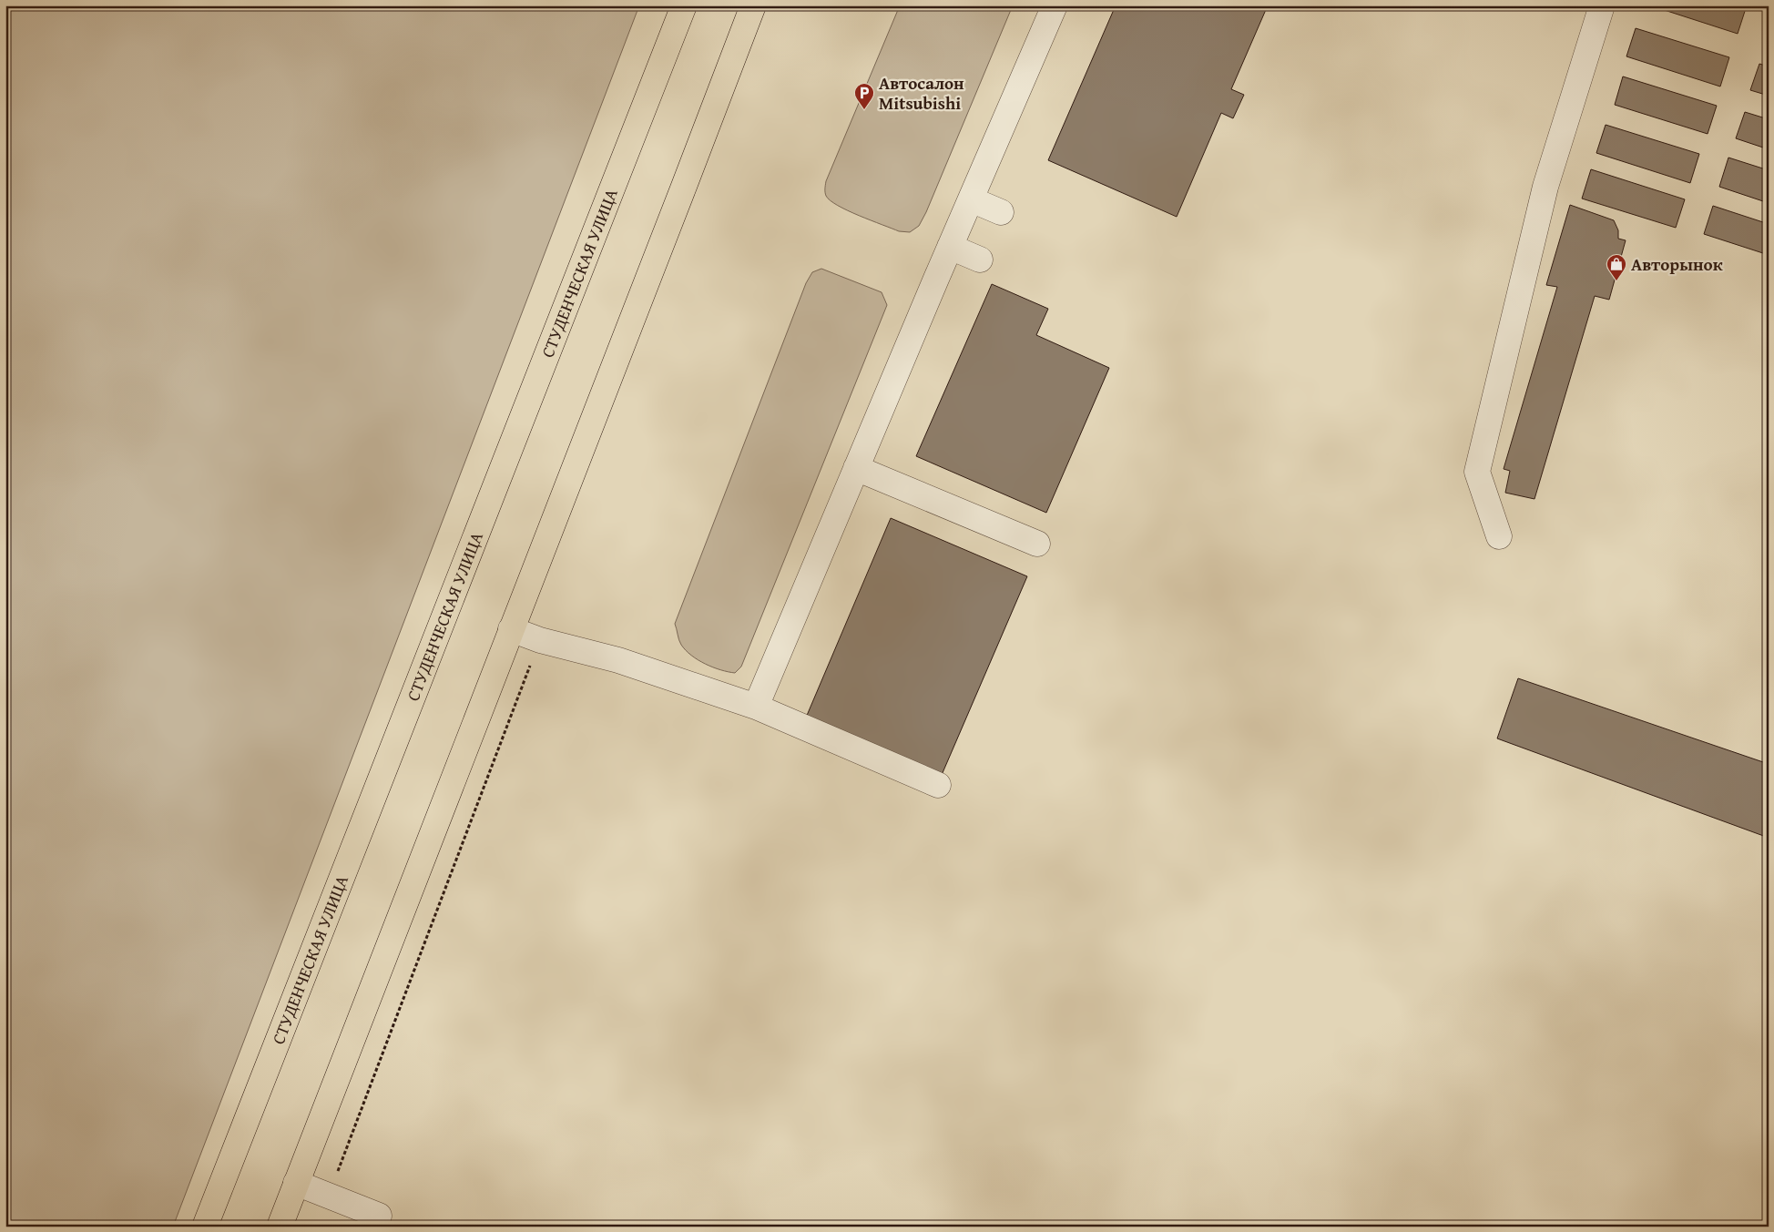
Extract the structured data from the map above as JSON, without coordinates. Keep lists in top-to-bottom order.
{
  "streets": {
    "main road": ["СТУДЕНЧЕСКАЯ УЛИЦА"]
  },
  "places": {
    "parking": ["Автосалон Mitsubishi"],
    "shop": ["Авторынок"]
  }
}
